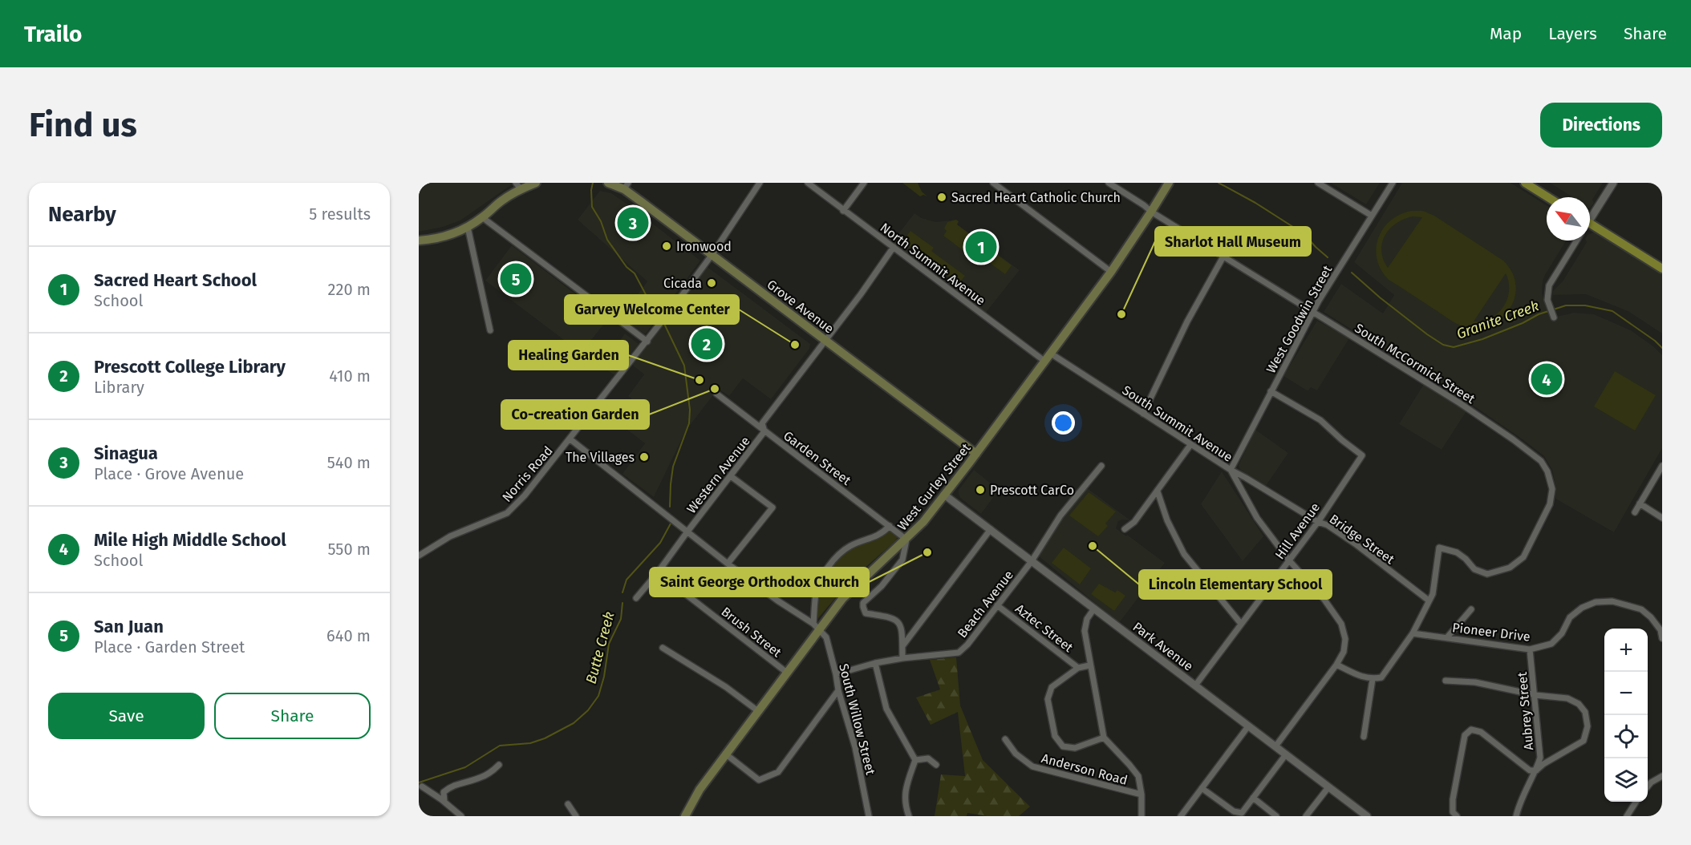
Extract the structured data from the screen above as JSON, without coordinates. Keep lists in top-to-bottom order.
{
  "streets": {
    "main road": ["Grove Avenue", "West Gurley Street"],
    "street": [
      "North Summit Avenue",
      "West Goodwin Street",
      "South McCormick Street",
      "South Summit Avenue",
      "Garden Street",
      "Norris Road",
      "Western Avenue",
      "Hill Avenue",
      "Bridge Street",
      "Beach Avenue",
      "Aztec Street",
      "Brush Street",
      "Pioneer Drive",
      "Park Avenue",
      "Aubrey Street",
      "South Willow Street",
      "Anderson Road"
    ]
  },
  "crossings": [
    ["North Summit Avenue", "Western Avenue"],
    ["North Summit Avenue", "West Gurley Street"],
    ["Grove Avenue", "Norris Road"],
    ["Grove Avenue", "Western Avenue"],
    ["Grove Avenue", "West Gurley Street"],
    ["West Goodwin Street", "South McCormick Street"],
    ["West Goodwin Street", "South Summit Avenue"],
    ["West Goodwin Street", "Hill Avenue"],
    ["West Goodwin Street", "Bridge Street"],
    ["South McCormick Street", "West Gurley Street"],
    ["South McCormick Street", "Bridge Street"],
    ["South Summit Avenue", "West Gurley Street"],
    ["South Summit Avenue", "Hill Avenue"],
    ["South Summit Avenue", "Bridge Street"],
    ["Garden Street", "Western Avenue"],
    ["Garden Street", "West Gurley Street"],
    ["Western Avenue", "Brush Street"],
    ["West Gurley Street", "Brush Street"],
    ["West Gurley Street", "Park Avenue"],
    ["West Gurley Street", "South Willow Street"],
    ["Hill Avenue", "Bridge Street"],
    ["Hill Avenue", "Park Avenue"],
    ["Beach Avenue", "Aztec Street"],
    ["Beach Avenue", "Park Avenue"],
    ["Beach Avenue", "South Willow Street"],
    ["Pioneer Drive", "Aubrey Street"]
  ],
  "water": ["Granite Creek", "Butte Creek"],
  "places": [
    "Sacred Heart Catholic Church",
    "Ironwood",
    "Cicada",
    "Sharlot Hall Museum",
    "Garvey Welcome Center",
    "Healing Garden",
    "Co-creation Garden",
    "The Villages",
    "Prescott CarCo",
    "Lincoln Elementary School",
    "Saint George Orthodox Church"
  ],
  "north": "top left",
  "page": {
    "header": "Trailo",
    "nav": ["Map", "Layers", "Share"],
    "buttons": [
      "Directions",
      ["Save", "Share"]
    ],
    "title": "Find us",
    "heading": ["Nearby", "5 results"],
    "pins": [
      "3",
      "1",
      "5",
      "2",
      "4"
    ],
    "list": [
      {
        "mark": "1",
        "name": "Sacred Heart School",
        "note": "School",
        "value": "220 m"
      },
      {
        "mark": "2",
        "name": "Prescott College Library",
        "note": "Library",
        "value": "410 m"
      },
      {
        "mark": "3",
        "name": "Sinagua",
        "note": "Place · Grove Avenue",
        "value": "540 m"
      },
      {
        "mark": "4",
        "name": "Mile High Middle School",
        "note": "School",
        "value": "550 m"
      },
      {
        "mark": "5",
        "name": "San Juan",
        "note": "Place · Garden Street",
        "value": "640 m"
      }
    ],
    "map_buttons": ["+", "−"]
  }
}
